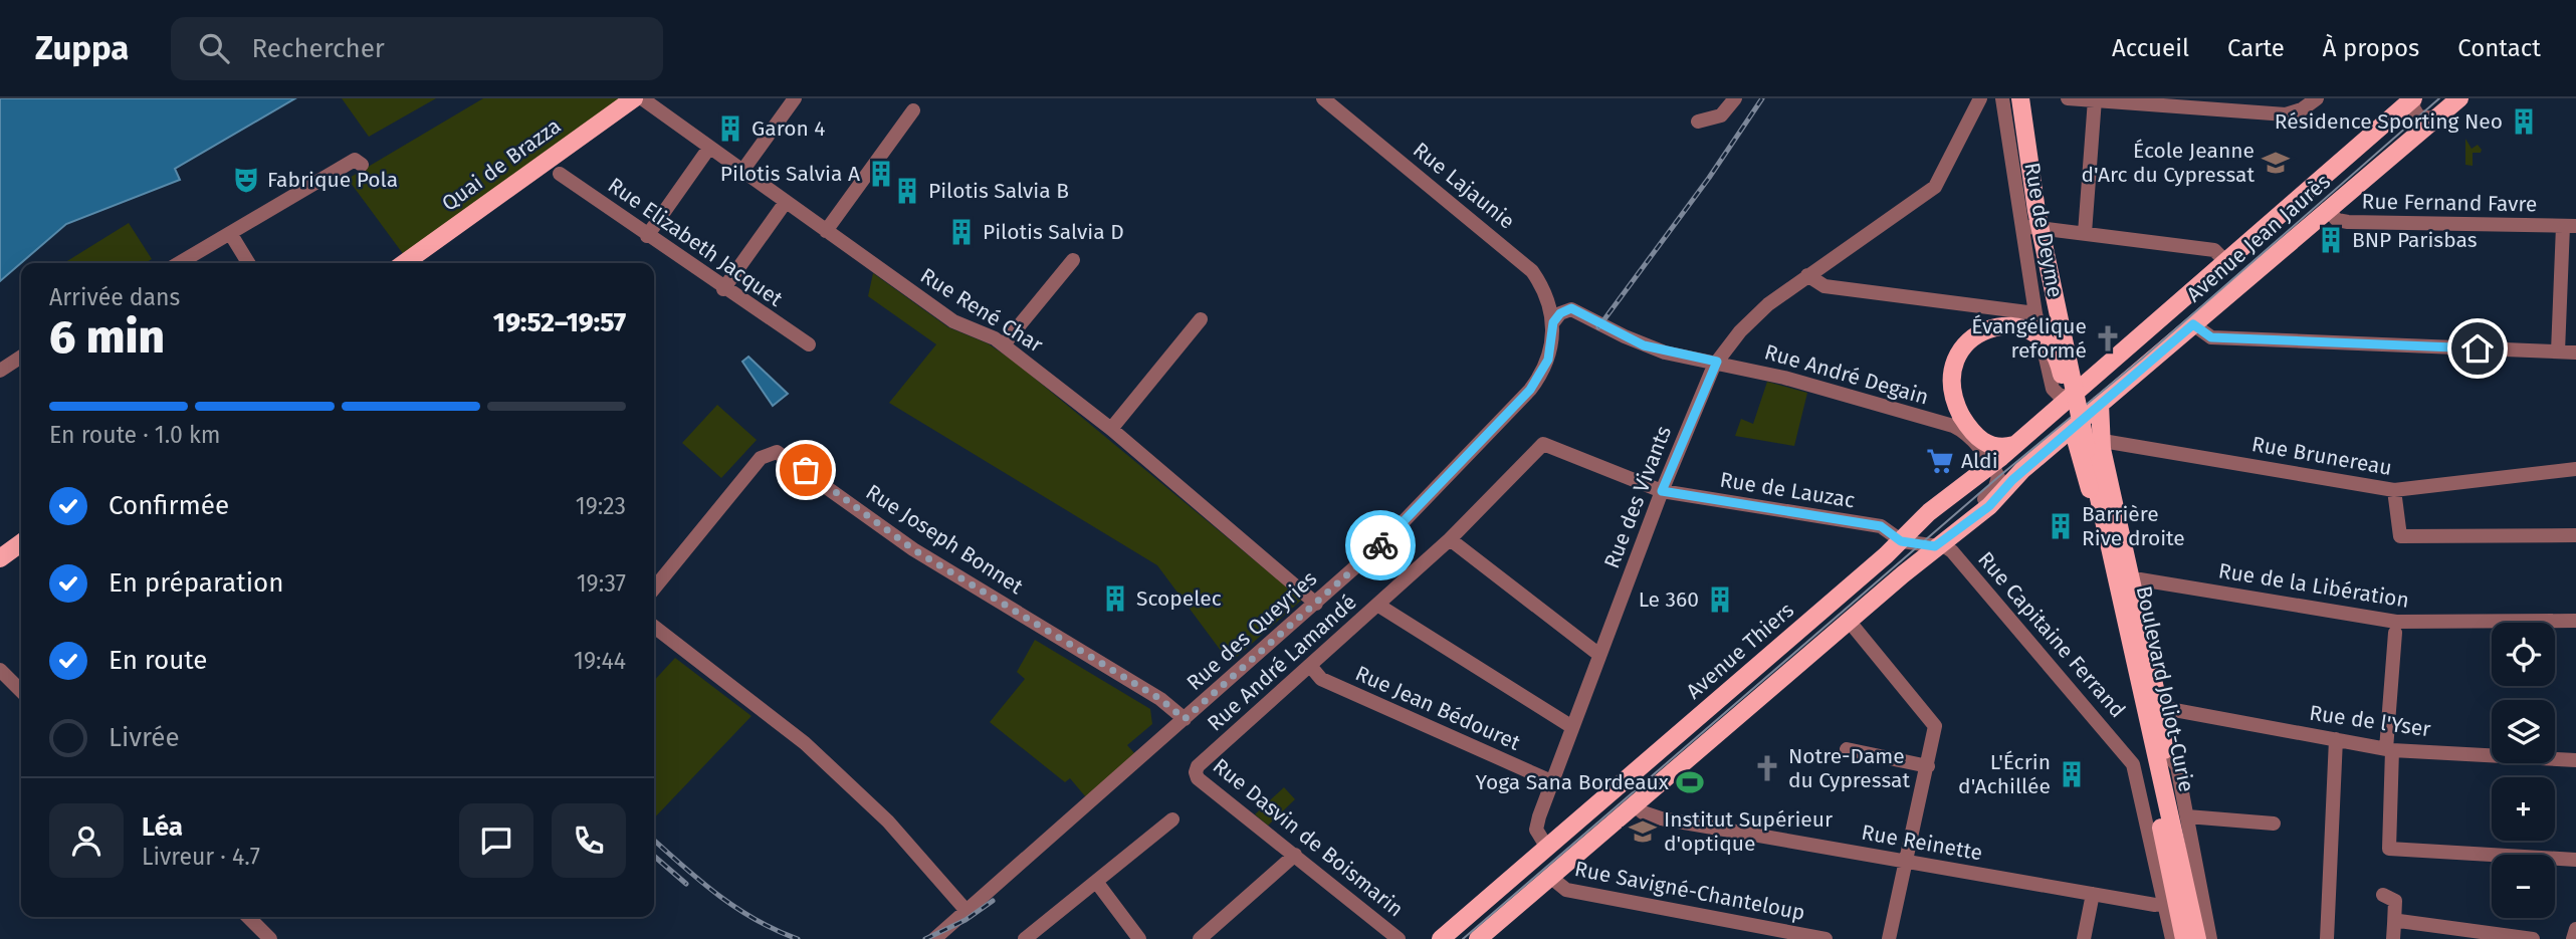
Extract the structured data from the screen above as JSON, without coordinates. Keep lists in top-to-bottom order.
{
  "streets": {
    "main road": [
      "Quai de Brazza",
      "Avenue Jean Jaurès",
      "Avenue Thiers",
      "Boulevard Joliot-Curie"
    ],
    "street": [
      "Rue Lajaunie",
      "Rue Fernand Favre",
      "Rue de Deyme",
      "Rue Elizabeth Jacquet",
      "Rue René Char",
      "Rue André Degain",
      "Rue Brunereau",
      "Rue de Lauzac",
      "Rue des Vivants",
      "Rue Joseph Bonnet",
      "Rue de la Libération",
      "Rue des Queyries",
      "Rue Capitaine Ferrand",
      "Rue André Lamandé",
      "Rue Jean Bédouret",
      "Rue de l'Yser",
      "Rue Dasvin de Boismarin",
      "Rue Reinette",
      "Rue Savigné-Chanteloup"
    ]
  },
  "crossings": [
    ["Rue Lajaunie", "Rue André Degain"],
    ["Rue Lajaunie", "Rue des Queyries"],
    ["Rue Fernand Favre", "Avenue Jean Jaurès"],
    ["Rue de Deyme", "Avenue Jean Jaurès"],
    ["Rue de Deyme", "Avenue Thiers"],
    ["Avenue Jean Jaurès", "Avenue Thiers"],
    ["Rue René Char", "Rue des Queyries"],
    ["Rue André Degain", "Rue des Vivants"],
    ["Rue André Degain", "Rue des Queyries"],
    ["Rue Brunereau", "Boulevard Joliot-Curie"],
    ["Rue de Lauzac", "Rue des Vivants"],
    ["Rue de Lauzac", "Avenue Thiers"],
    ["Rue de Lauzac", "Rue André Lamandé"],
    ["Rue des Vivants", "Avenue Thiers"],
    ["Rue des Vivants", "Rue André Lamandé"],
    ["Rue des Vivants", "Rue Jean Bédouret"],
    ["Rue Joseph Bonnet", "Rue des Queyries"],
    ["Rue Capitaine Ferrand", "Rue Reinette"],
    ["Rue André Lamandé", "Rue Jean Bédouret"],
    ["Rue André Lamandé", "Rue Dasvin de Boismarin"],
    ["Boulevard Joliot-Curie", "Rue de l'Yser"]
  ],
  "places": {
    "building": [
      "Résidence Sporting Neo",
      "Garon 4",
      "Pilotis Salvia A",
      "Pilotis Salvia B",
      "Pilotis Salvia D",
      "BNP Parisbas",
      "Barrière Rive droite",
      "Scopelec",
      "Le 360",
      "L'Écrin d'Achillée"
    ],
    "school or university": ["École Jeanne d'Arc du Cypressat", "Institut Supérieur d'optique"],
    "theatre": ["Fabrique Pola"],
    "church": ["Évangélique reformé", "Notre-Dame du Cypressat"],
    "supermarket": ["Aldi"],
    "sports": ["Yoga Sana Bordeaux"]
  },
  "page": {
    "header": "Zuppa",
    "search": "Rechercher",
    "nav": [
      "Accueil",
      "Carte",
      "À propos",
      "Contact"
    ],
    "heading": ["6 min", "Arrivée dans", "19:52–19:57"],
    "panel": ["Léa", "Livreur · 4.7"],
    "bar": "En route · 1.0 km",
    "list": [
      ["Confirmée", "19:23"],
      ["En préparation", "19:37"],
      ["En route", "19:44"],
      "Livrée"
    ],
    "map_buttons": ["+", "−"]
  }
}
